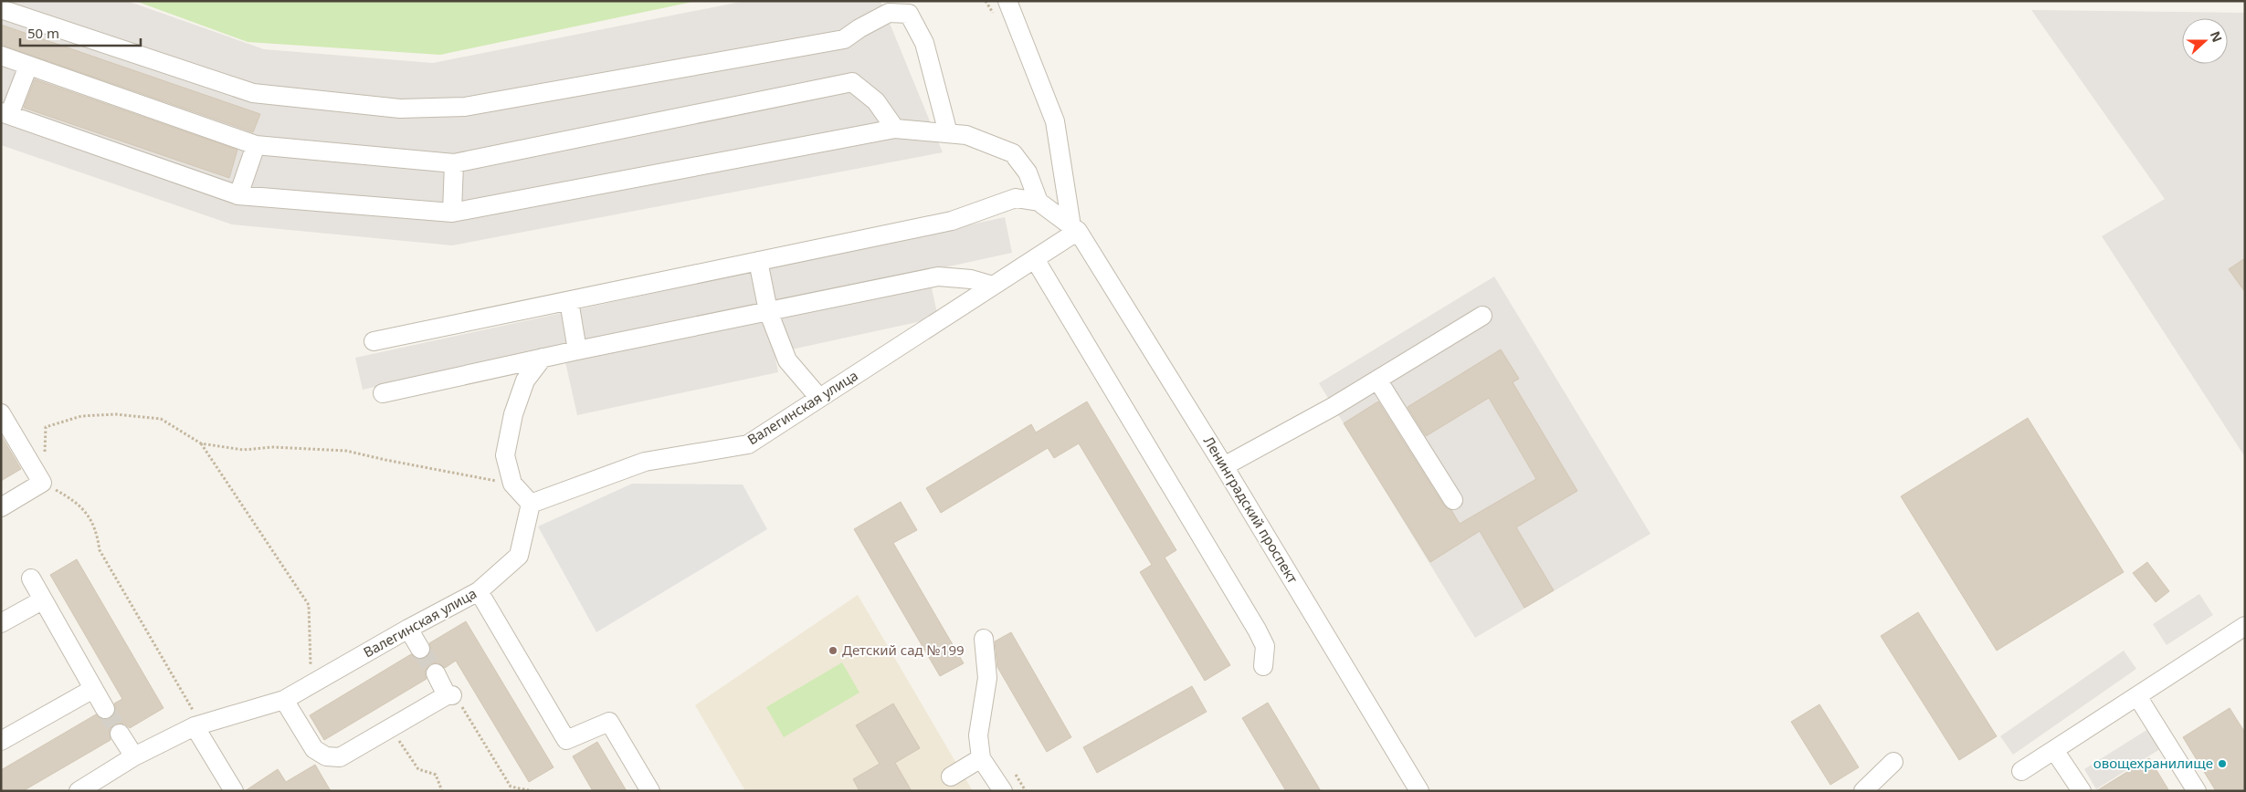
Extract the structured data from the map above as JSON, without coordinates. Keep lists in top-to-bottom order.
{
  "streets": {
    "street": ["Валегинская улица", "Ленинградский проспект"]
  },
  "crossings": [
    ["Валегинская улица", "Ленинградский проспект"]
  ],
  "places": ["Детский сад №199", "овощехранилище"],
  "scale_bar": "50 m",
  "north": "right"
}
